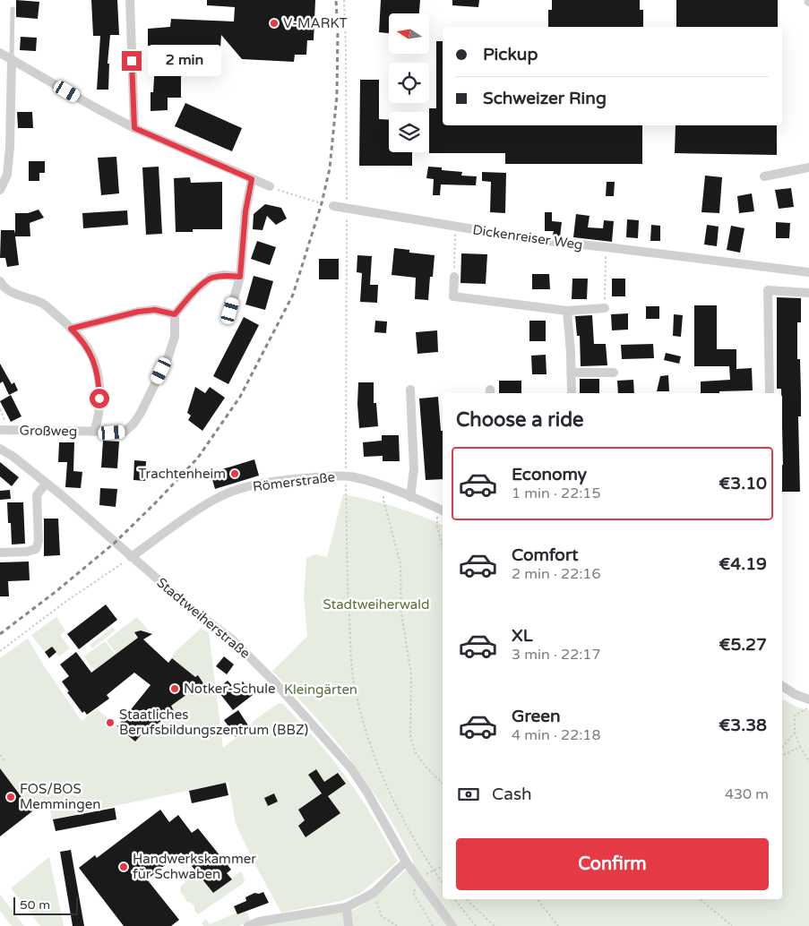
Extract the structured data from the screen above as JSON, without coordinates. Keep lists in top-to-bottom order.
{
  "streets": {
    "street": [
      "Dickenreiser Weg",
      "Großweg",
      "Römerstraße",
      "Stadtweiherstraße"
    ]
  },
  "crossings": [
    ["Römerstraße", "Stadtweiherstraße"]
  ],
  "parks": ["Stadtweiherwald", "Kleingärten"],
  "places": [
    "V-MARKT",
    "Trachtenheim",
    "Notker-Schule",
    "Staatliches Berufsbildungszentrum (BBZ)",
    "FOS/BOS Memmingen",
    "Handwerkskammer für Schwaben"
  ],
  "scale_bar": "50 m",
  "north": "left",
  "page": {
    "banner": ["Pickup", "Schweizer Ring"],
    "bubble": "2 min",
    "heading": "Choose a ride",
    "list": [
      {
        "name": "Economy",
        "note": "1 min · 22:15",
        "value": "€3.10"
      },
      {
        "name": "Comfort",
        "note": "2 min · 22:16",
        "value": "€4.19"
      },
      {
        "name": "XL",
        "note": "3 min · 22:17",
        "value": "€5.27"
      },
      {
        "name": "Green",
        "note": "4 min · 22:18",
        "value": "€3.38"
      }
    ],
    "pay": ["Cash", "430 m"],
    "buttons": "Confirm",
    "scale": "50 m"
  }
}
